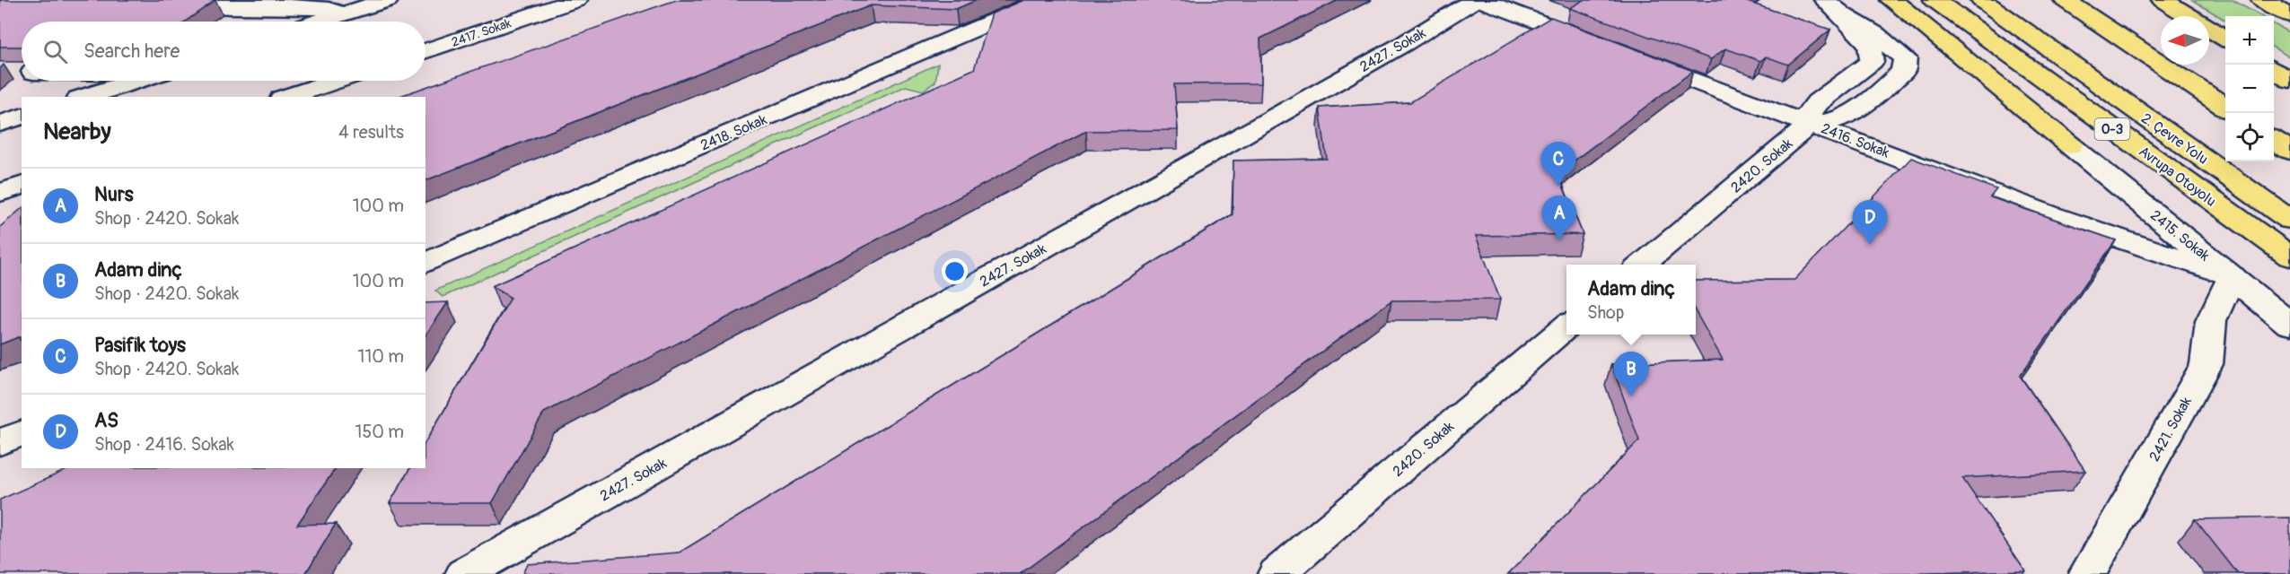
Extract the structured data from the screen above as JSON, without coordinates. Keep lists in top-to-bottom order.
{
  "streets": {
    "highway": ["O-3", "2. Çevre Yolu", "Avrupa Otoyolu"],
    "street": [
      "2417. Sokak",
      "2427. Sokak",
      "2418. Sokak",
      "2416. Sokak",
      "2420. Sokak",
      "2415. Sokak",
      "2421. Sokak"
    ]
  },
  "crossings": [
    ["2416. Sokak", "2420. Sokak"],
    ["2416. Sokak", "2415. Sokak"],
    ["2416. Sokak", "2421. Sokak"],
    ["2415. Sokak", "2421. Sokak"]
  ],
  "north": "left",
  "page": {
    "map_buttons": ["+", "−"],
    "search": "Search here",
    "heading": ["Nearby", "4 results"],
    "pins": [
      "C",
      "A",
      "D",
      "B"
    ],
    "list": [
      {
        "mark": "A",
        "name": "Nurs",
        "note": "Shop · 2420. Sokak",
        "value": "100 m"
      },
      {
        "mark": "B",
        "name": "Adam dinç",
        "note": "Shop · 2420. Sokak",
        "value": "100 m"
      },
      {
        "mark": "C",
        "name": "Pasifik toys",
        "note": "Shop · 2420. Sokak",
        "value": "110 m"
      },
      {
        "mark": "D",
        "name": "AS",
        "note": "Shop · 2416. Sokak",
        "value": "150 m"
      }
    ],
    "popup": ["Adam dinç", "Shop"]
  }
}
